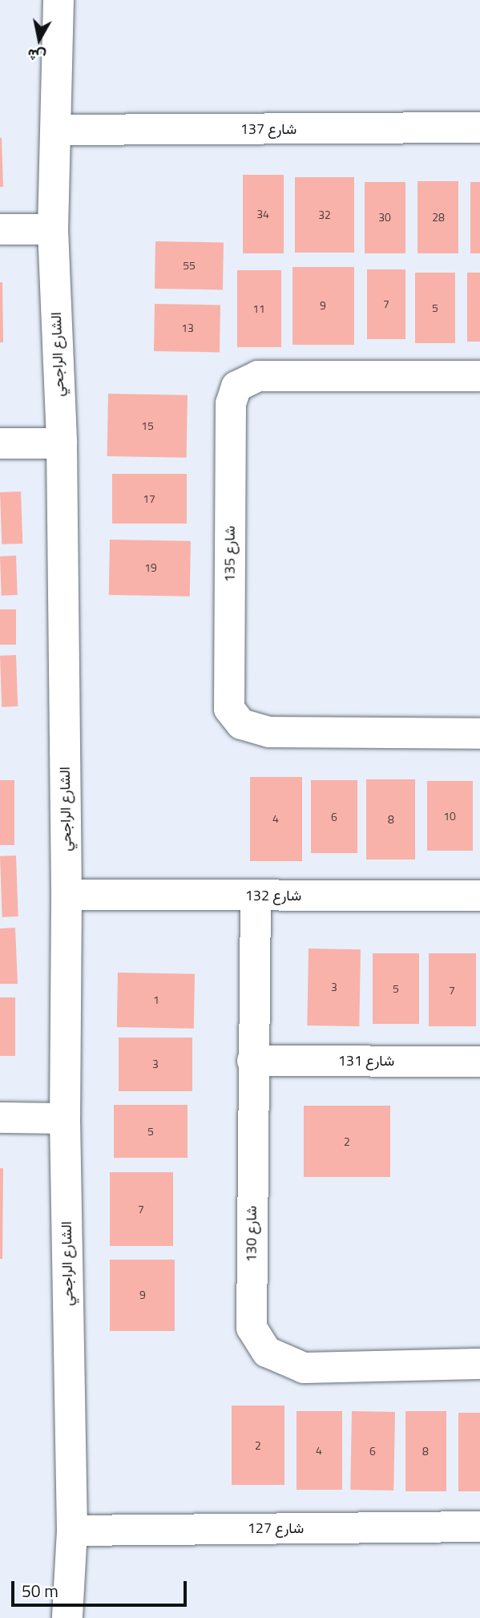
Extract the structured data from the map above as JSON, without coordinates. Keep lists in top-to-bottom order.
{
  "streets": {
    "street": [
      "شارع 137",
      "الشارع الراجحي",
      "شارع 135",
      "شارع 132",
      "شارع 131",
      "شارع 130",
      "شارع 127"
    ]
  },
  "crossings": [
    ["شارع 137", "الشارع الراجحي"],
    ["الشارع الراجحي", "شارع 132"],
    ["الشارع الراجحي", "شارع 127"],
    ["شارع 132", "شارع 130"],
    ["شارع 131", "شارع 130"]
  ],
  "house_numbers": [
    "34",
    "32",
    "30",
    "28",
    "55",
    "7",
    "9",
    "5",
    "11",
    "13",
    "15",
    "17",
    "19",
    "10",
    "6",
    "4",
    "8",
    "3",
    "5",
    "7",
    "1",
    "3",
    "5",
    "2",
    "7",
    "9",
    "2",
    "4",
    "6",
    "8"
  ],
  "scale_bar": "50 m",
  "north": "bottom"
}
